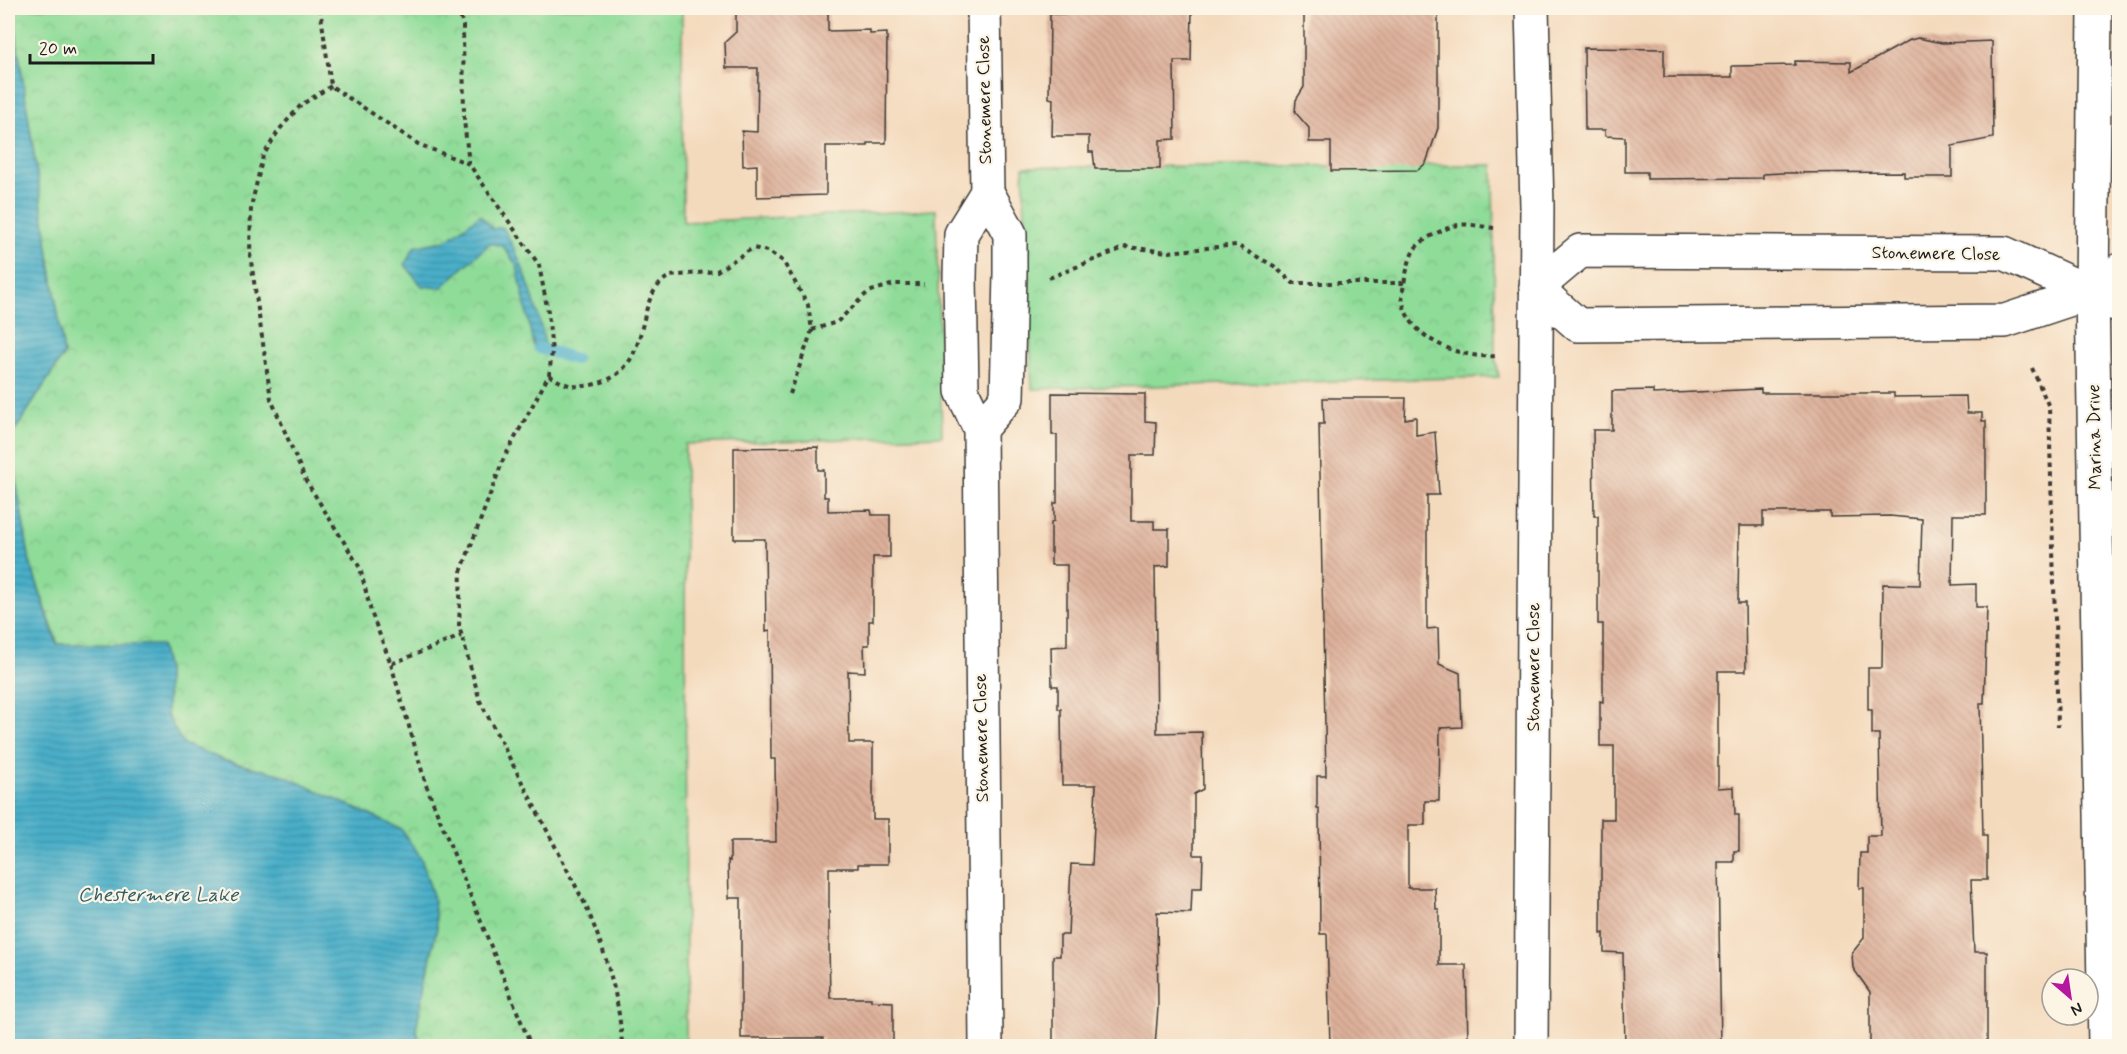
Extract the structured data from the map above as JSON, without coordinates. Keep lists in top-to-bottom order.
{
  "streets": {
    "street": ["Stonemere Close", "Marina Drive"]
  },
  "crossings": [
    ["Stonemere Close", "Marina Drive"]
  ],
  "water": ["Chestermere Lake"],
  "scale_bar": "20 m",
  "north": "bottom right"
}
